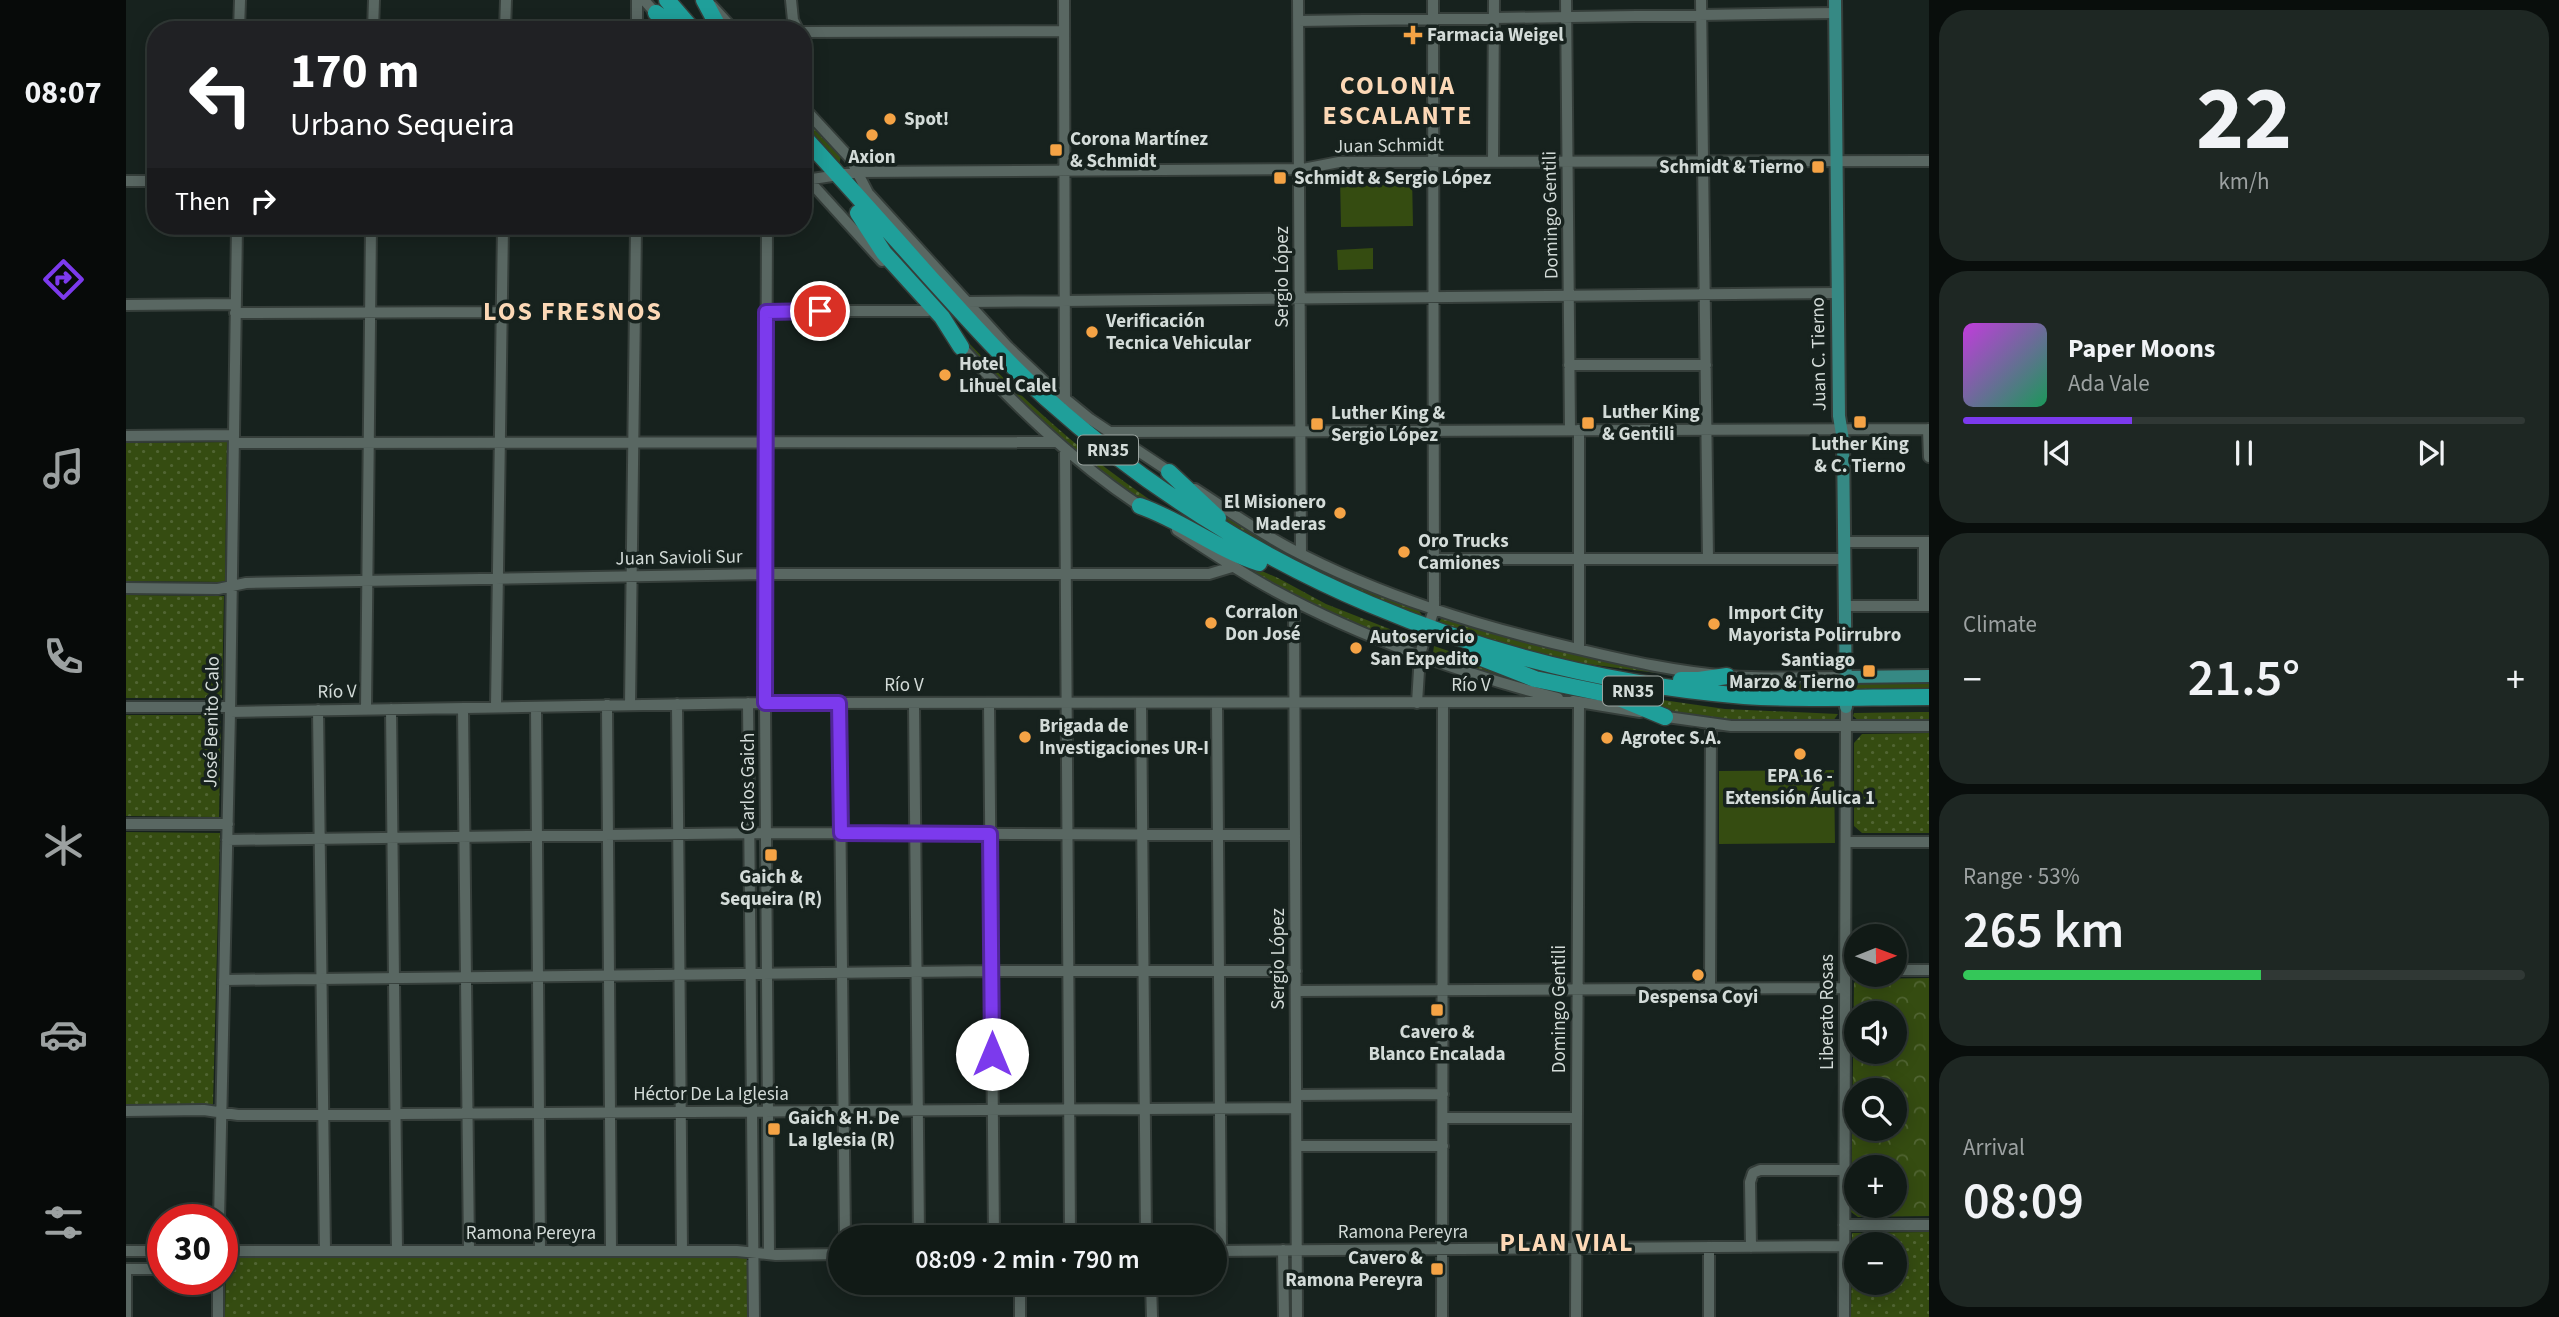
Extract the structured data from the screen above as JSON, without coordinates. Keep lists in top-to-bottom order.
{
  "streets": {
    "highway": ["RN35"],
    "main road": ["Juan C. Tierno"],
    "street": [
      "Juan Schmidt",
      "Domingo Gentili",
      "Sergio López",
      "Juan Savioli Sur",
      "Río V",
      "José Benito Calo",
      "Carlos Gaich",
      "Liberato Rosas",
      "Héctor De La Iglesia",
      "Ramona Pereyra"
    ]
  },
  "crossings": [
    ["Juan Schmidt", "Domingo Gentili"],
    ["Juan Schmidt", "Sergio López"],
    ["Juan Schmidt", "Juan C. Tierno"],
    ["Juan Schmidt", "RN35"],
    ["Domingo Gentili", "Río V"],
    ["Domingo Gentili", "Ramona Pereyra"],
    ["Sergio López", "Río V"],
    ["Sergio López", "Héctor De La Iglesia"],
    ["Sergio López", "Ramona Pereyra"],
    ["Juan C. Tierno", "RN35"],
    ["Juan C. Tierno", "Liberato Rosas"],
    ["RN35", "Liberato Rosas"],
    ["Juan Savioli Sur", "José Benito Calo"],
    ["Juan Savioli Sur", "Carlos Gaich"],
    ["Río V", "José Benito Calo"],
    ["Río V", "Carlos Gaich"],
    ["José Benito Calo", "Héctor De La Iglesia"],
    ["Carlos Gaich", "Héctor De La Iglesia"],
    ["Carlos Gaich", "Ramona Pereyra"]
  ],
  "districts": ["COLONIA ESCALANTE", "LOS FRESNOS", "PLAN VIAL"],
  "places": {
    "health": ["Farmacia Weigel"],
    "other": [
      "Spot!",
      "Axion",
      "Verificación Tecnica Vehicular",
      "Hotel Lihuel Calel",
      "El Misionero Maderas",
      "Oro Trucks Camiones",
      "Corralon Don José",
      "Import City Mayorista Polirrubro",
      "Autoservicio San Expedito",
      "Brigada de Investigaciones UR-I",
      "Agrotec S.A.",
      "EPA 16 - Extensión Áulica 1",
      "Despensa Coyi"
    ],
    "transit": [
      "Corona Martínez & Schmidt",
      "Schmidt & Tierno",
      "Schmidt & Sergio López",
      "Luther King & C. Tierno",
      "Luther King & Gentili",
      "Luther King & Sergio López",
      "Santiago Marzo & Tierno",
      "Gaich & Sequeira (R)",
      "Cavero & Blanco Encalada",
      "Gaich & H. De La Iglesia (R)",
      "Cavero & Ramona Pereyra"
    ]
  },
  "north": "right",
  "page": {
    "tabs": "08:07",
    "tile": [
      ["22", "km/h"],
      "Climate",
      ["Range · 53%", "265 km"],
      ["Arrival", "08:09"]
    ],
    "turn": ["170 m", "Urbano Sequeira"],
    "then": "Then",
    "song": ["Paper Moons", "Ada Vale"],
    "heat": ["−", "21.5°", "+"],
    "map_buttons": ["+", "−"],
    "limit": "30",
    "trip": "08:09 · 2 min · 790 m"
  }
}
